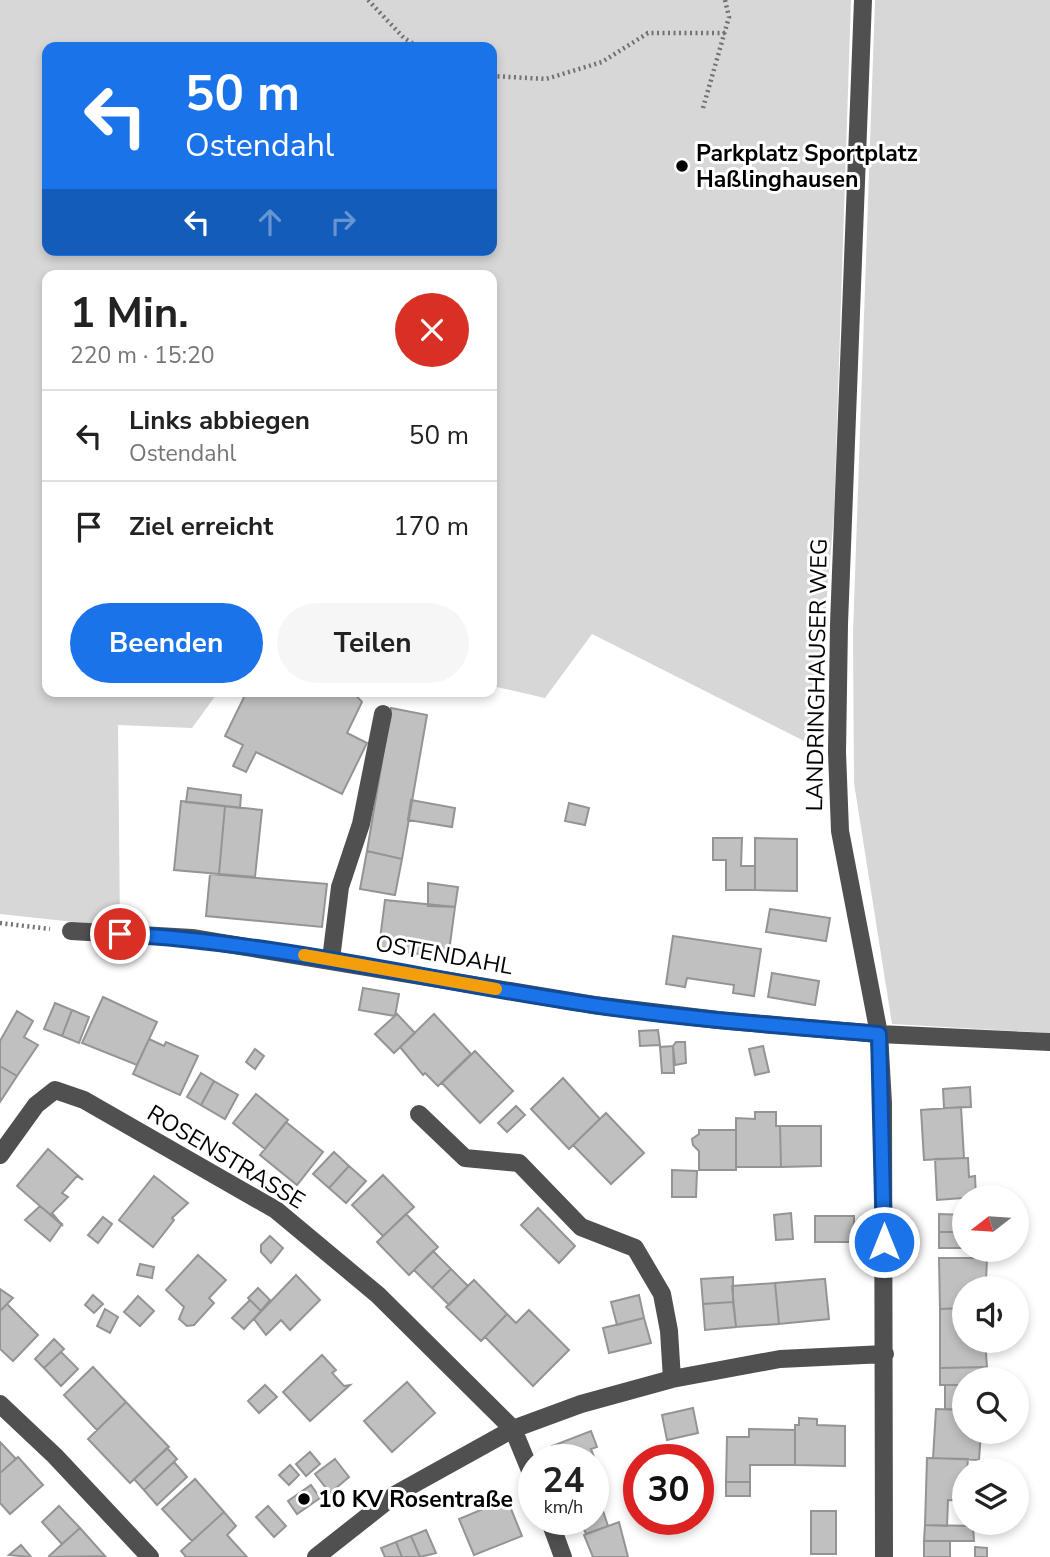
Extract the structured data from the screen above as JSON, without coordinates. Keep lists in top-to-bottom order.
{
  "streets": {
    "street": ["LANDRINGHAUSER WEG", "OSTENDAHL", "ROSENSTRASSE"]
  },
  "crossings": [
    ["LANDRINGHAUSER WEG", "OSTENDAHL"]
  ],
  "places": ["Parkplatz Sportplatz Haßlinghausen", "10 KV Rosentraße"],
  "north": "left",
  "page": {
    "turn": ["50 m", "Ostendahl"],
    "heading": ["1 Min.", "220 m · 15:20"],
    "list": [
      {
        "name": "Links abbiegen",
        "note": "Ostendahl",
        "value": "50 m"
      },
      {
        "name": "Ziel erreicht",
        "value": "170 m"
      }
    ],
    "buttons": ["Beenden", "Teilen"],
    "speed": "24 km/h",
    "limit": "30"
  }
}
